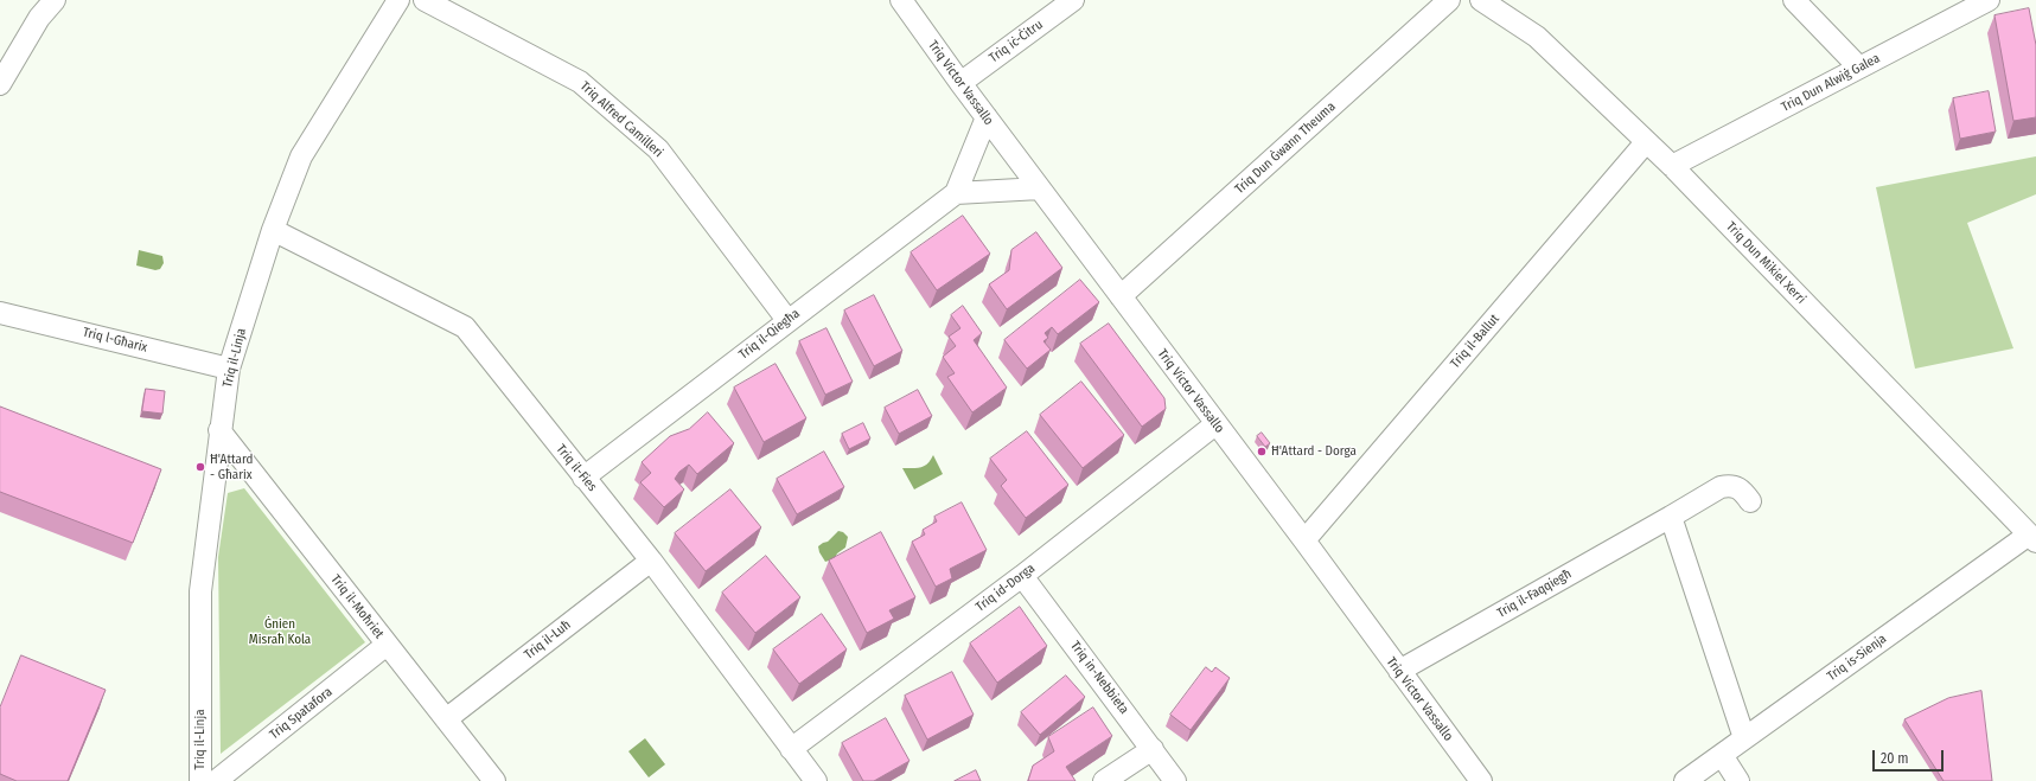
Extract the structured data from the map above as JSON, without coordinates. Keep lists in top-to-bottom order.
{
  "streets": {
    "street": [
      "Triq iċ-Ċitru",
      "Triq Victor Vassallo",
      "Triq Dun Alwiġ Galea",
      "Triq Alfred Camilleri",
      "Triq Dun Ġwann Theuma",
      "Triq Dun Mikiel Xerri",
      "Triq il-Qiegħa",
      "Triq l-Għarix",
      "Triq il-Ballut",
      "Triq il-Linja",
      "Triq il-Fies",
      "Triq id-Dorga",
      "Triq il-Faqqiegħ",
      "Triq il-Moħriet",
      "Triq il-Luħ",
      "Triq is-Sienja",
      "Triq in-Nebbieta",
      "Triq Spatafora"
    ]
  },
  "crossings": [
    ["Triq iċ-Ċitru", "Triq Victor Vassallo"],
    ["Triq Victor Vassallo", "Triq Dun Ġwann Theuma"],
    ["Triq Victor Vassallo", "Triq il-Ballut"],
    ["Triq Victor Vassallo", "Triq id-Dorga"],
    ["Triq Victor Vassallo", "Triq il-Faqqiegħ"],
    ["Triq Dun Alwiġ Galea", "Triq Dun Mikiel Xerri"],
    ["Triq Alfred Camilleri", "Triq il-Qiegħa"],
    ["Triq Dun Mikiel Xerri", "Triq il-Ballut"],
    ["Triq Dun Mikiel Xerri", "Triq is-Sienja"],
    ["Triq il-Qiegħa", "Triq il-Fies"],
    ["Triq l-Għarix", "Triq il-Linja"],
    ["Triq il-Linja", "Triq il-Fies"],
    ["Triq il-Linja", "Triq il-Moħriet"],
    ["Triq il-Fies", "Triq id-Dorga"],
    ["Triq il-Fies", "Triq il-Luħ"],
    ["Triq id-Dorga", "Triq in-Nebbieta"],
    ["Triq il-Moħriet", "Triq il-Luħ"],
    ["Triq il-Moħriet", "Triq Spatafora"]
  ],
  "parks": ["Ġnien Misraħ Kola"],
  "places": ["Ħ'Attard - Dorga", "Ħ'Attard - Għarix"],
  "scale_bar": "20 m"
}
